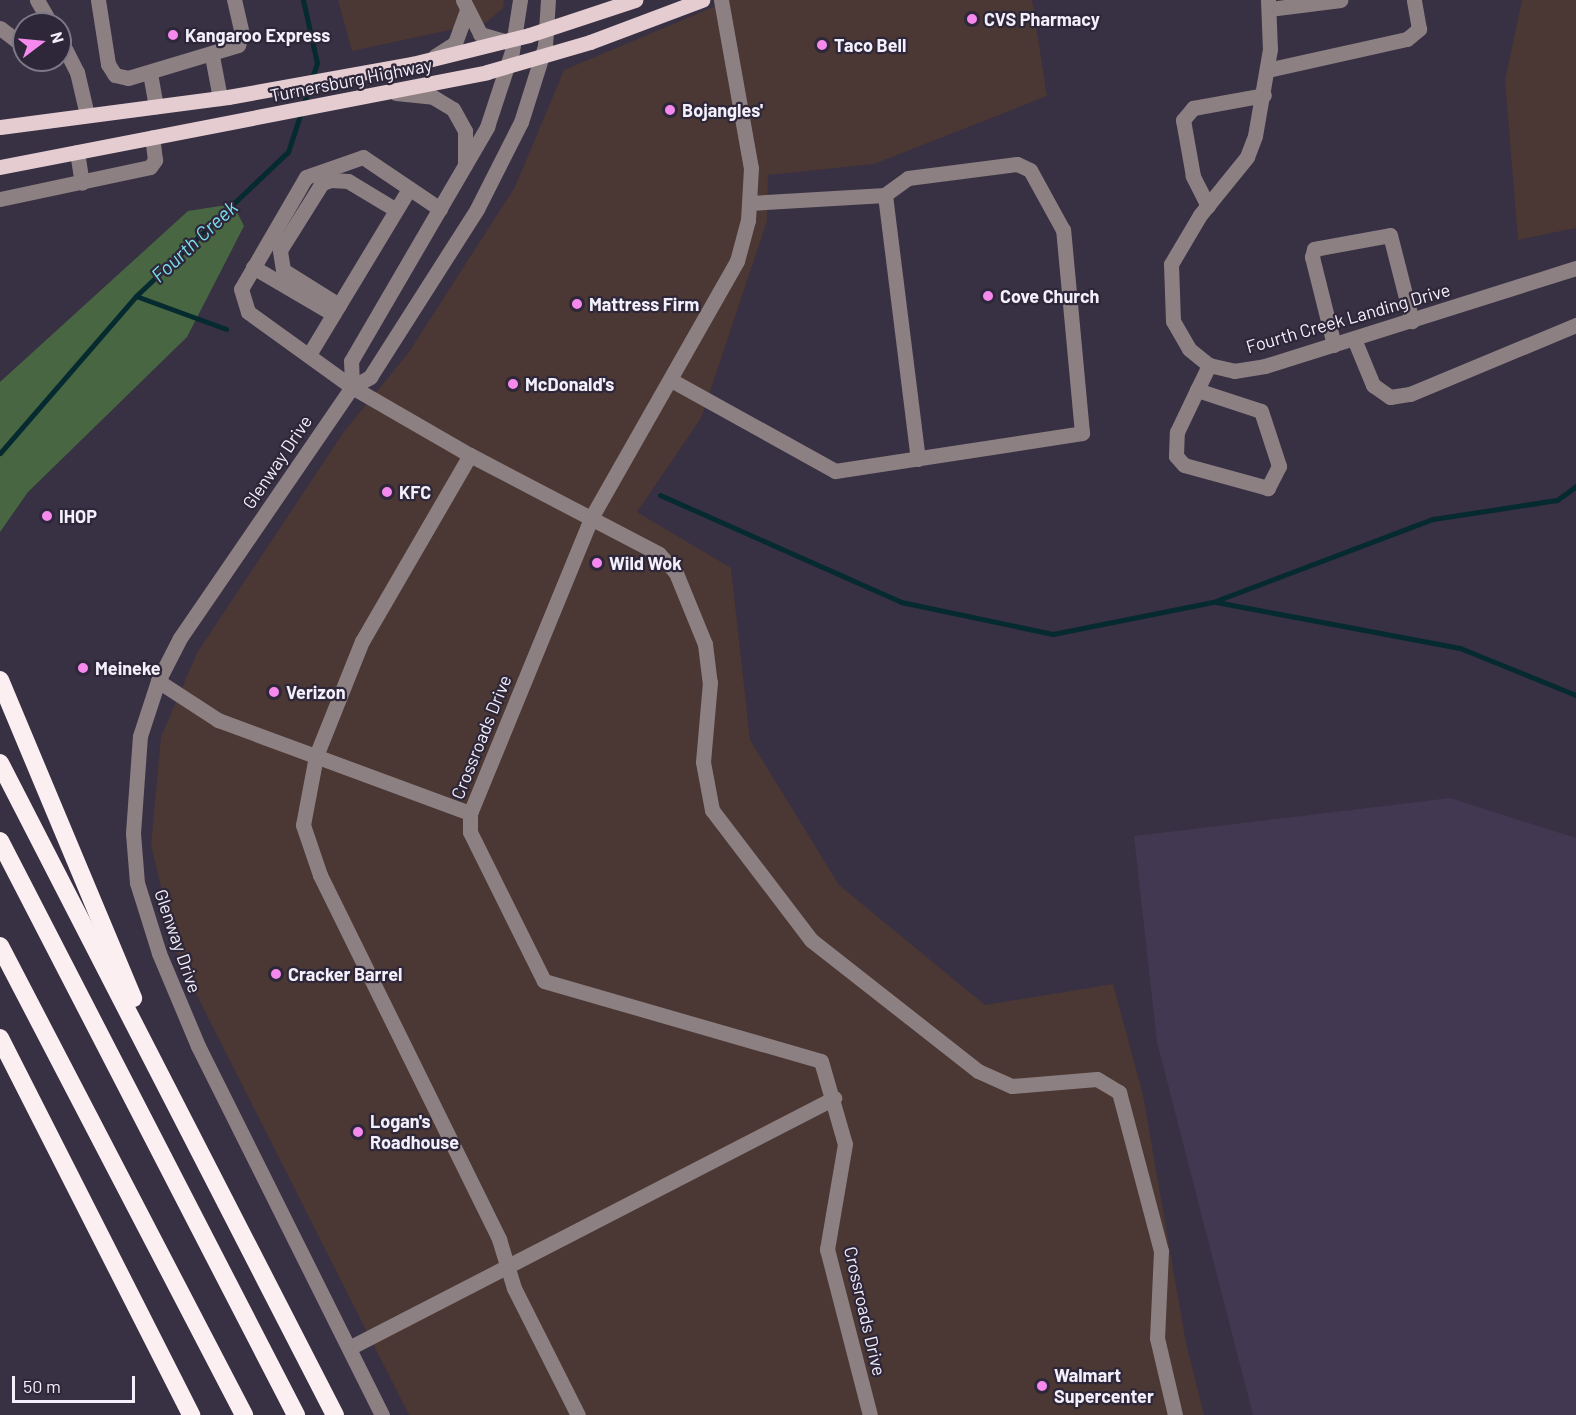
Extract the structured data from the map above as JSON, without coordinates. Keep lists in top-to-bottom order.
{
  "streets": {
    "main road": ["Turnersburg Highway"],
    "street": ["Fourth Creek Landing Drive", "Glenway Drive", "Crossroads Drive"]
  },
  "crossings": [
    ["Turnersburg Highway", "Glenway Drive"]
  ],
  "water": ["Fourth Creek"],
  "places": [
    "CVS Pharmacy",
    "Kangaroo Express",
    "Taco Bell",
    "Bojangles'",
    "Cove Church",
    "Mattress Firm",
    "McDonald's",
    "KFC",
    "IHOP",
    "Wild Wok",
    "Meineke",
    "Verizon",
    "Cracker Barrel",
    "Logan's Roadhouse",
    "Walmart Supercenter"
  ],
  "scale_bar": "50 m",
  "north": "right"
}
